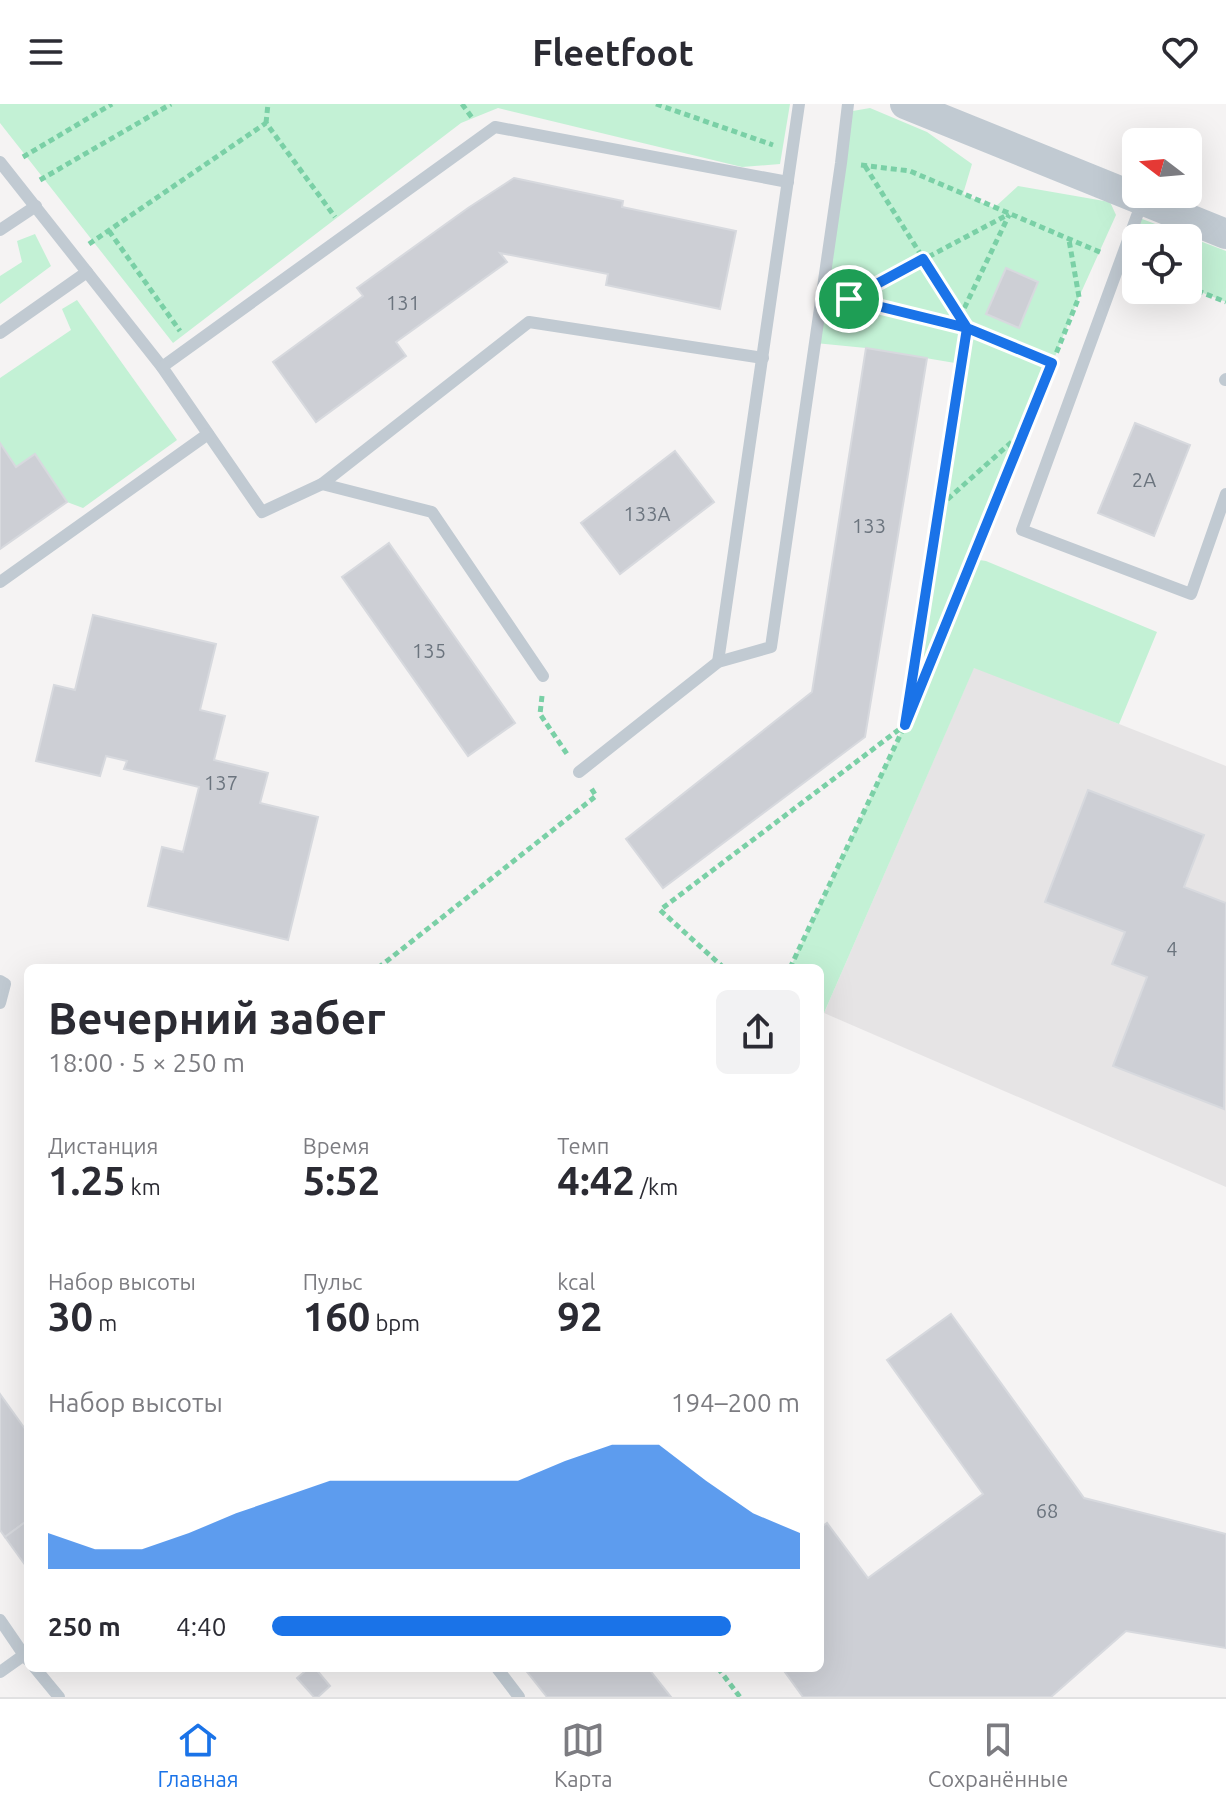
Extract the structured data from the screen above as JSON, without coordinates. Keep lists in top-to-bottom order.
{
  "house_numbers": [
    "131",
    "2А",
    "133А",
    "133",
    "135",
    "137",
    "4",
    "68"
  ],
  "north": "left",
  "page": {
    "header": "Fleetfoot",
    "heading": ["Вечерний забег", "18:00 · 5 × 250 m"],
    "stats": [
      ["Дистанция", "1.25 km"],
      ["Время", "5:52"],
      ["Темп", "4:42 /km"],
      ["Набор высоты", "30 m"],
      ["Пульс", "160 bpm"],
      ["kcal", "92"]
    ],
    "chart": ["Набор высоты", "194–200 m"],
    "list": [
      {
        "name": "250 m",
        "note": "4:40"
      }
    ],
    "tabs": ["Главная", "Карта", "Сохранённые"]
  }
}
